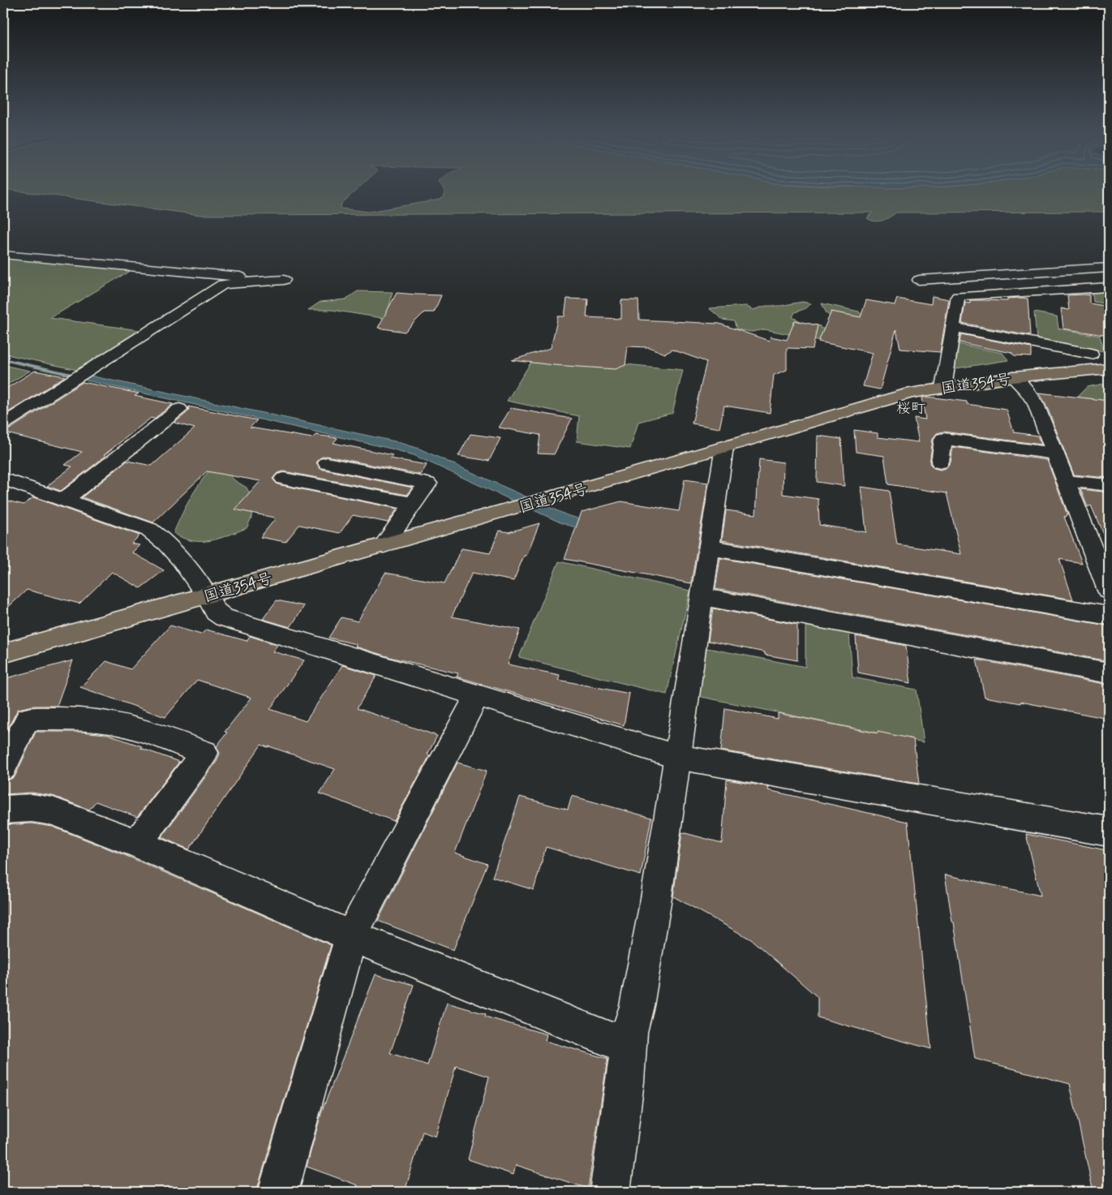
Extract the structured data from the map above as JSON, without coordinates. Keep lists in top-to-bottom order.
{
  "streets": {
    "highway": ["国道354号"]
  },
  "districts": ["桜町"]
}
